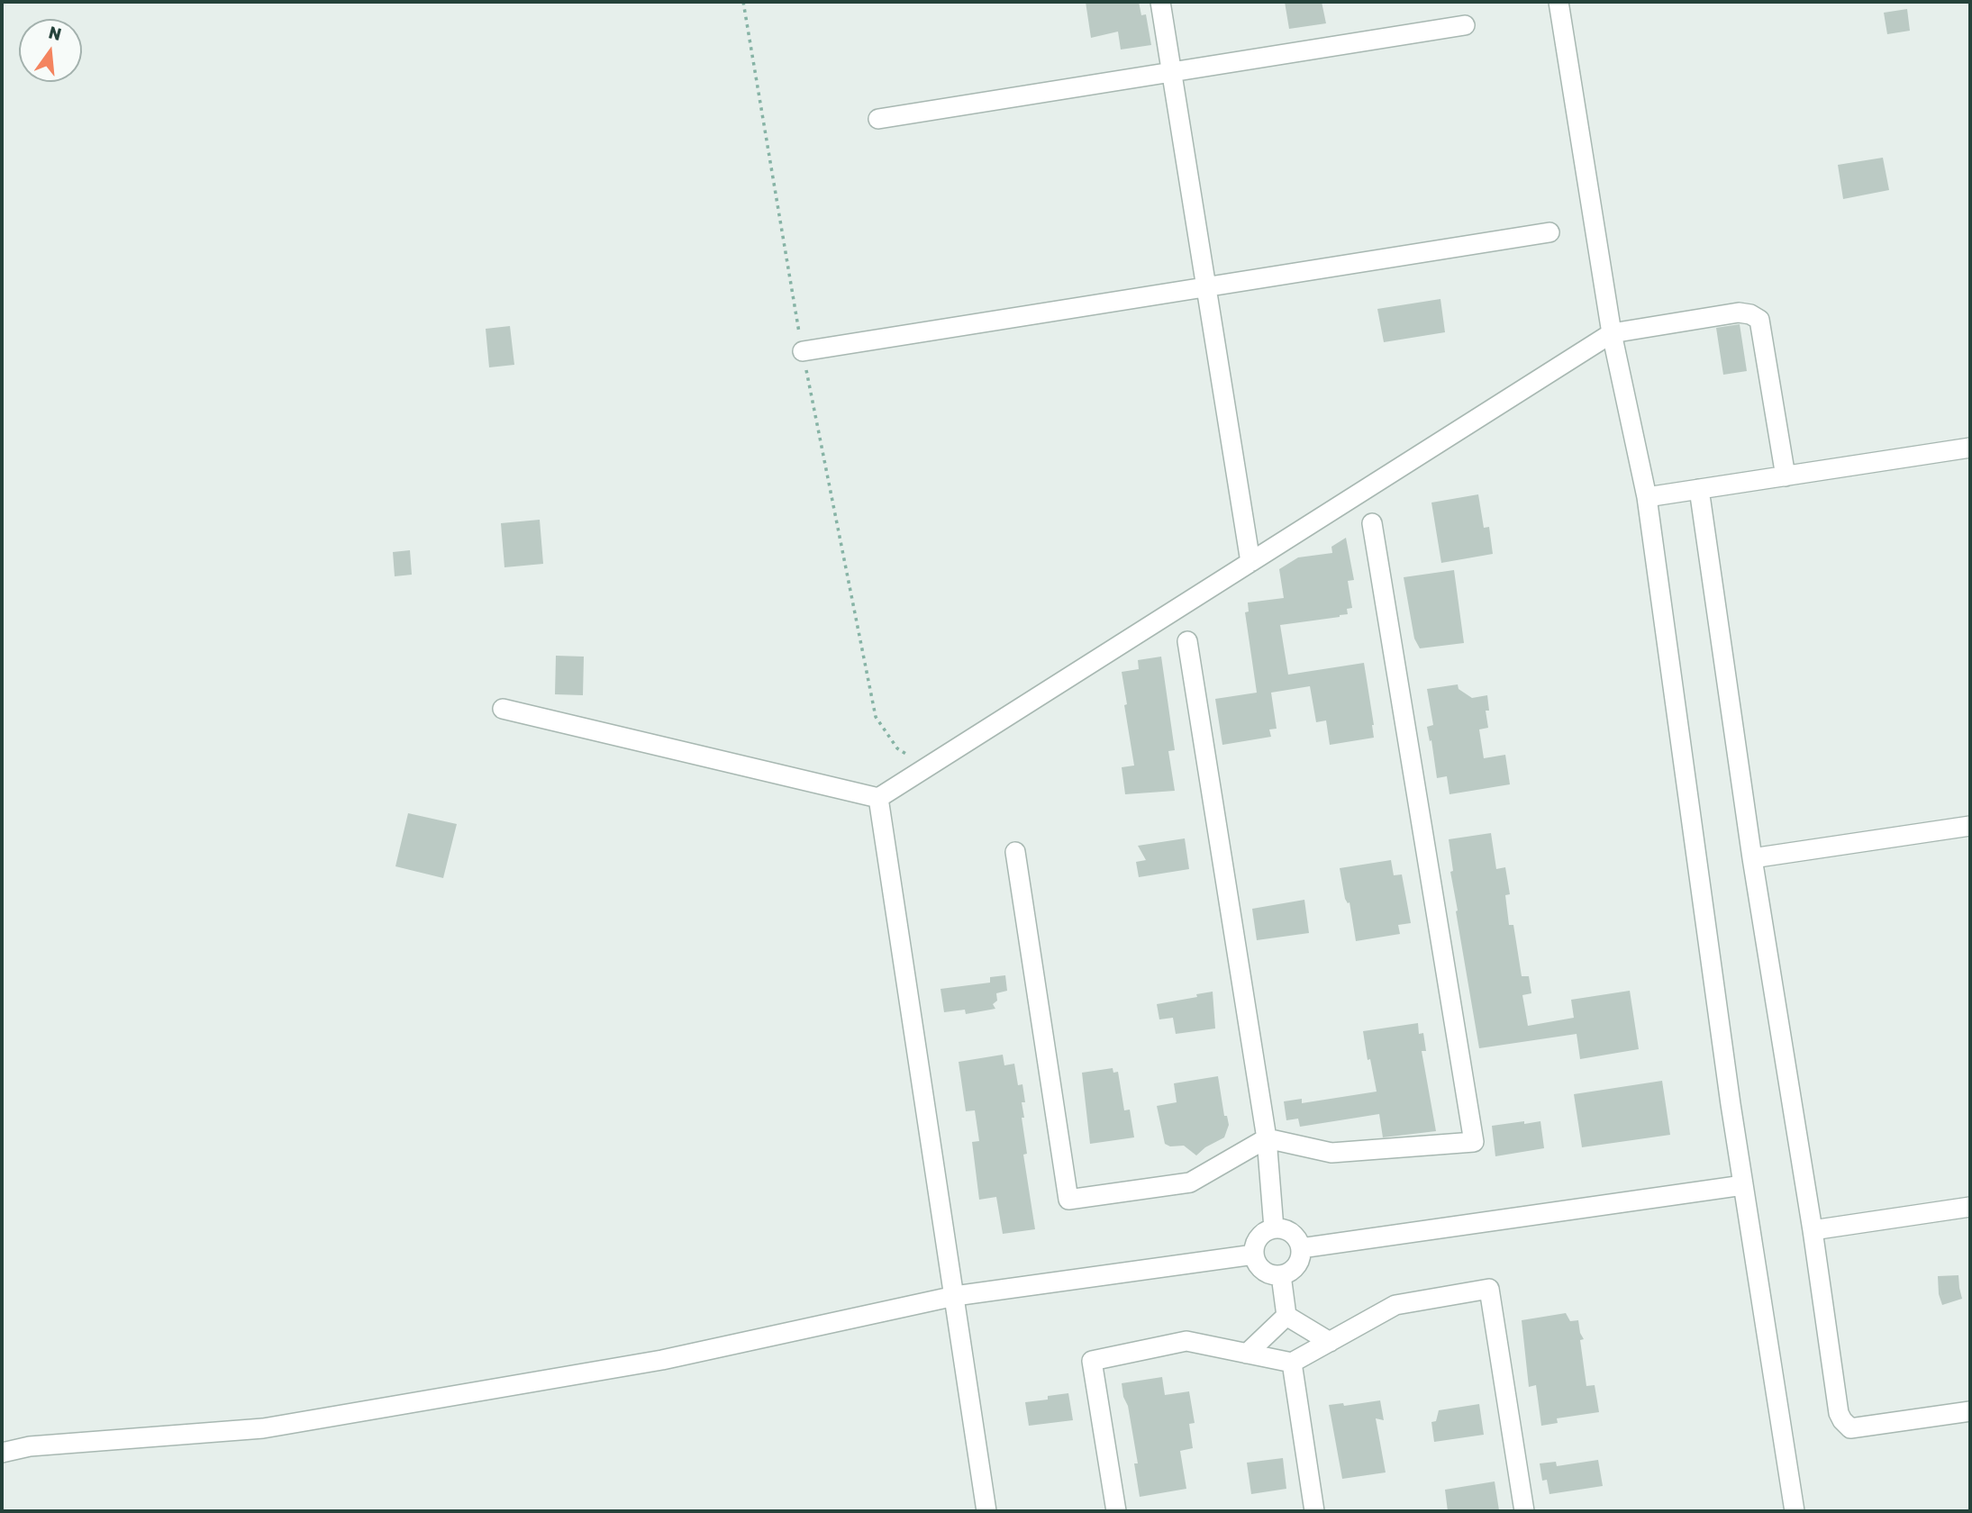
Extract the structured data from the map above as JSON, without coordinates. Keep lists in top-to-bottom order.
{
  "north": "top"
}
